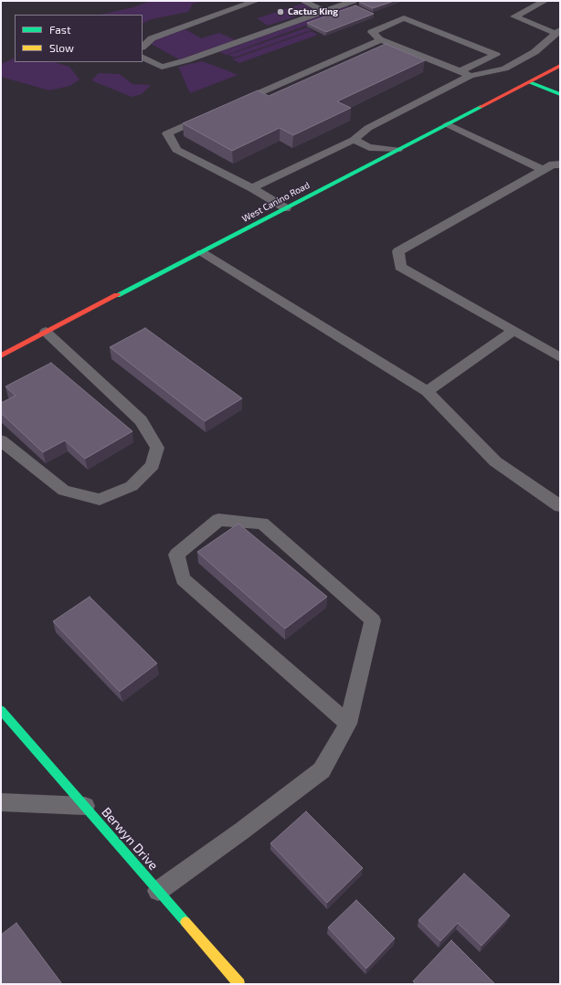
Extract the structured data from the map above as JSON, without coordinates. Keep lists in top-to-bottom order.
{
  "streets": {
    "street": ["West Canino Road", "Berwyn Drive"]
  },
  "places": ["Cactus King"],
  "legend": ["Fast", "Slow"]
}
